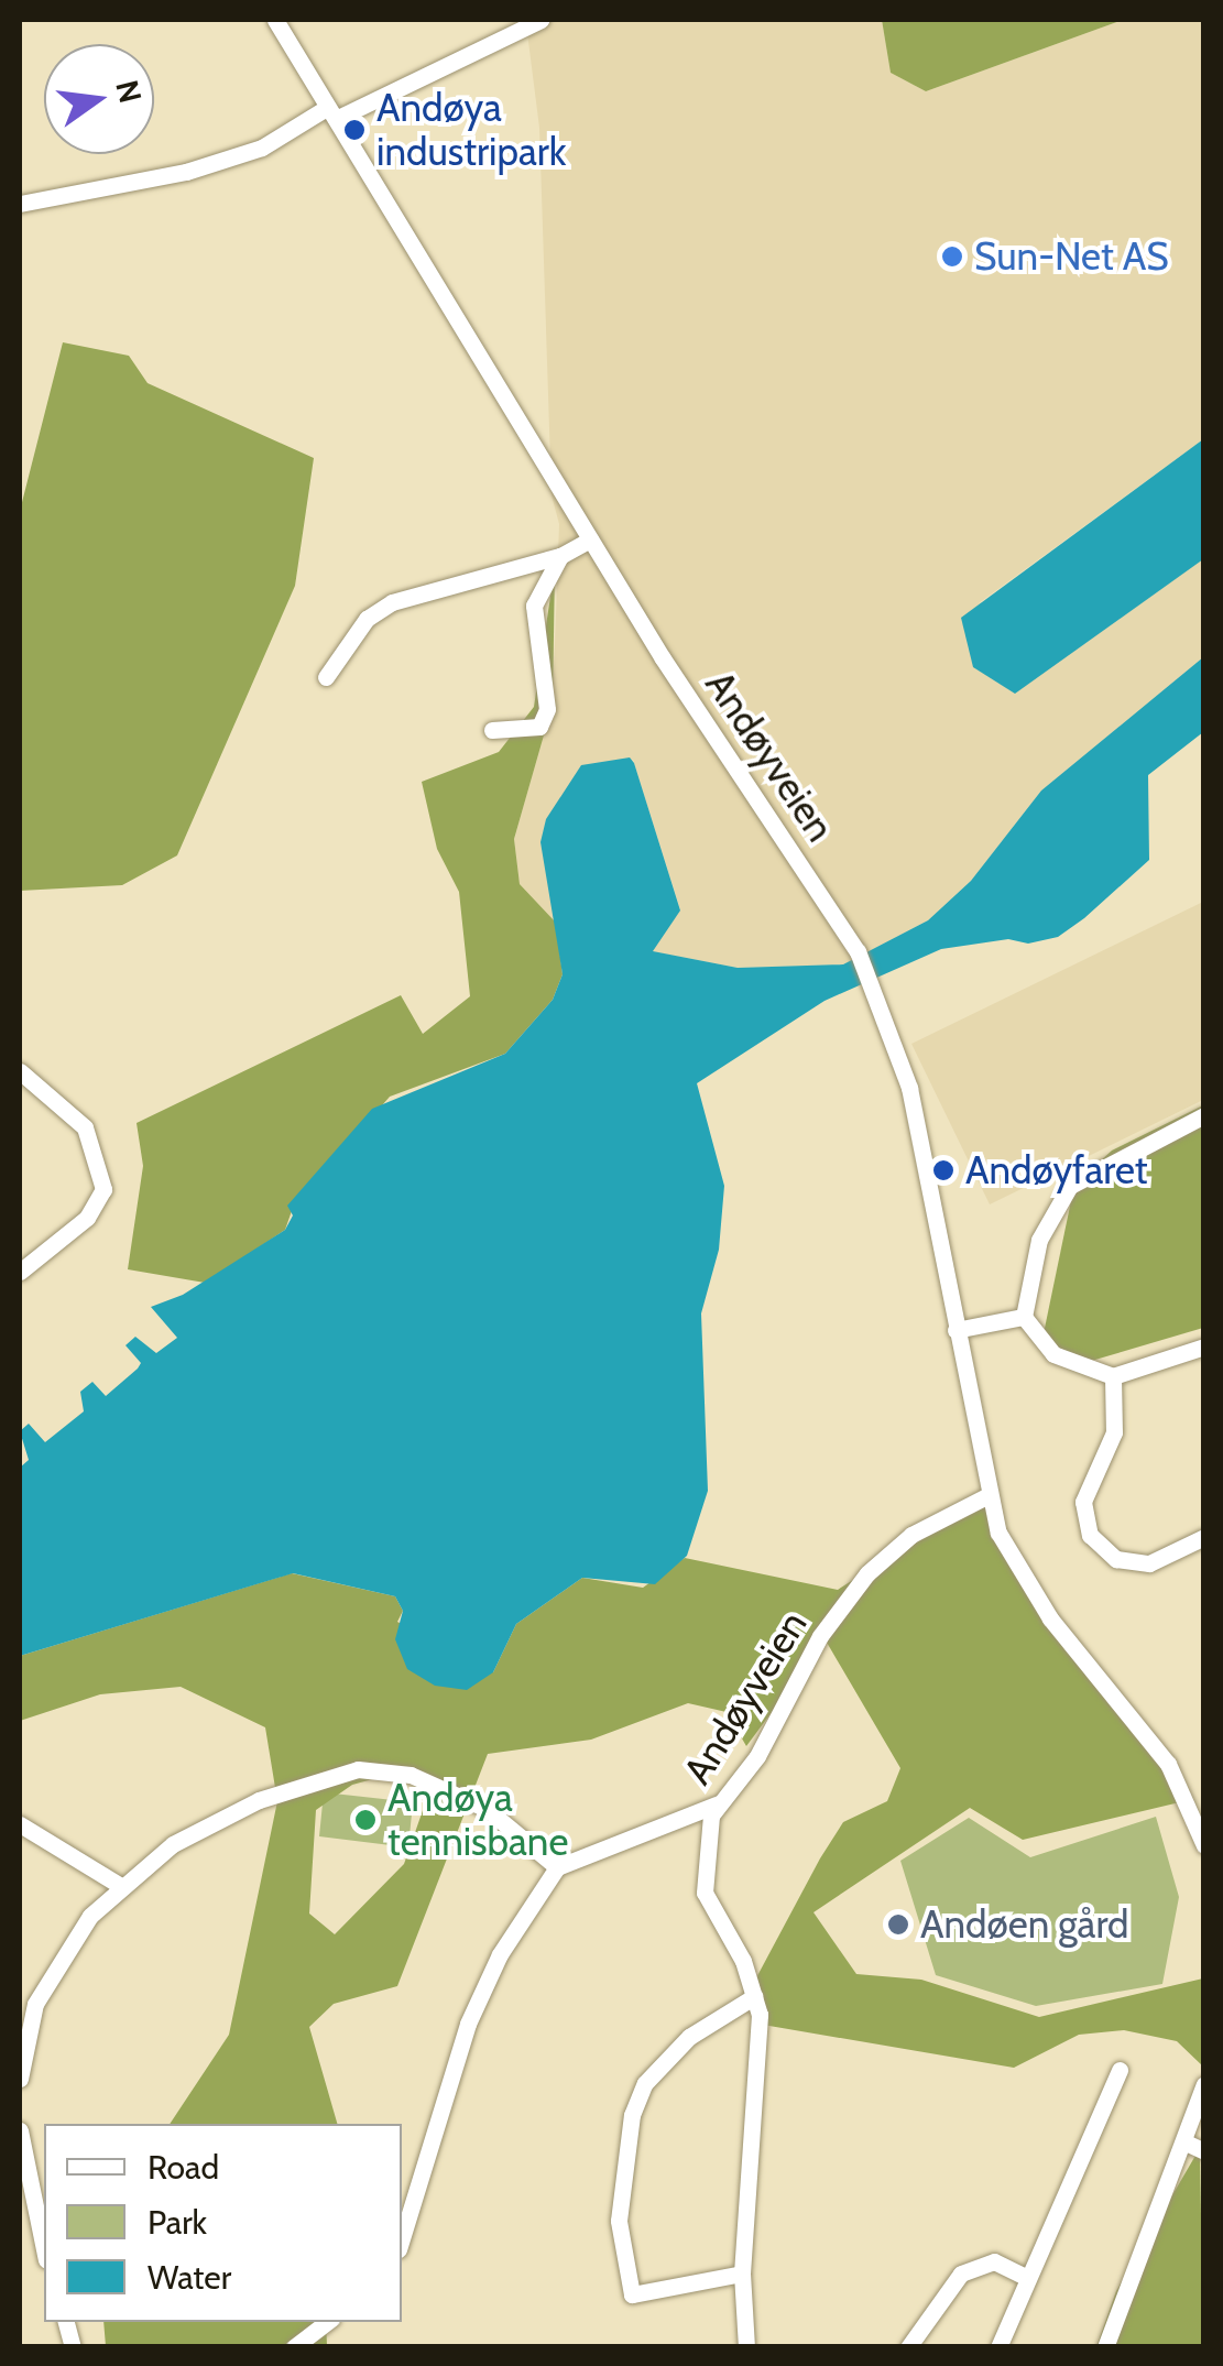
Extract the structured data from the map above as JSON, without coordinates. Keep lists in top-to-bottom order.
{
  "streets": {
    "street": ["Andøyveien"]
  },
  "places": [
    "Andøya industripark",
    "Sun-Net AS",
    "Andøyfaret",
    "Andøya tennisbane",
    "Andøen gård"
  ],
  "legend": ["Road", "Park", "Water"],
  "north": "right"
}
